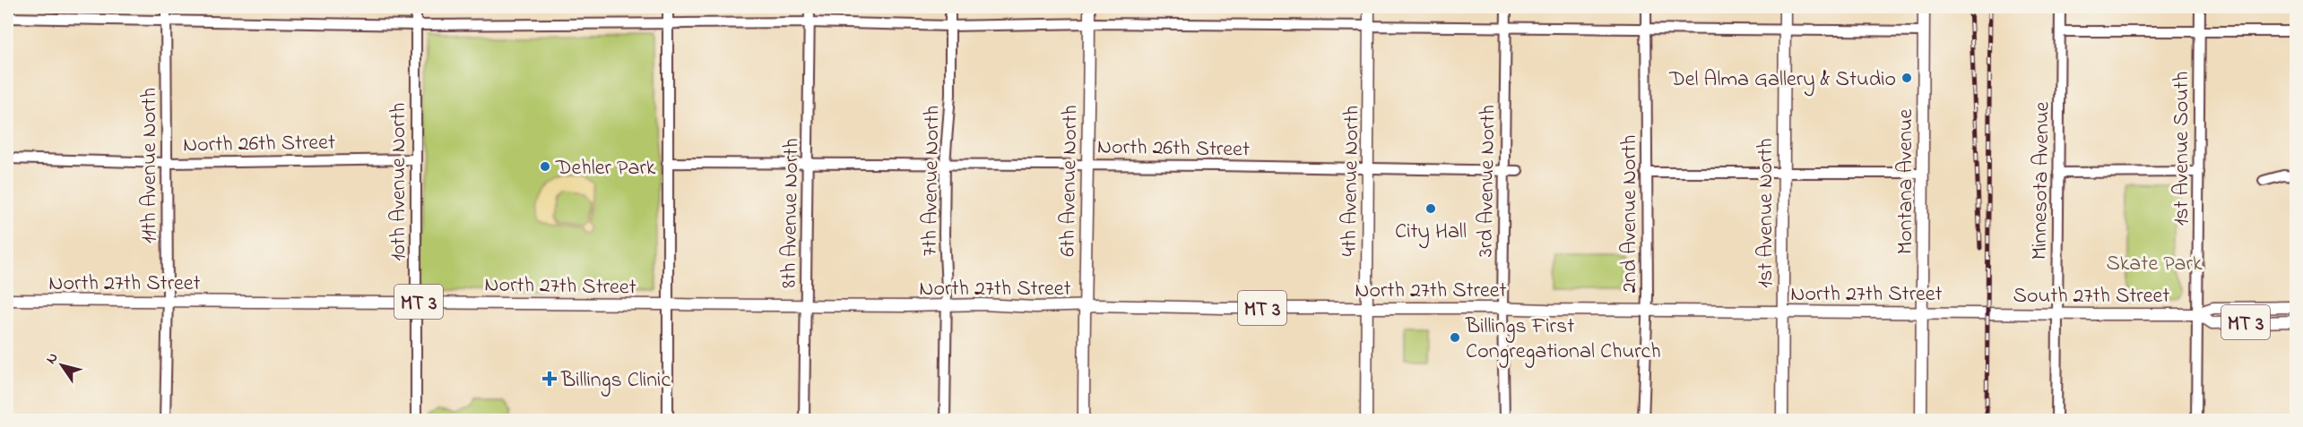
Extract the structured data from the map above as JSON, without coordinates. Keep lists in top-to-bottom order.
{
  "streets": {
    "main road": [
      "6th Avenue North",
      "4th Avenue North",
      "Montana Avenue",
      "1st Avenue North",
      "North 27th Street",
      "South 27th Street",
      "MT 3"
    ],
    "street": [
      "North 26th Street",
      "1st Avenue South",
      "11th Avenue North",
      "7th Avenue North",
      "3rd Avenue North",
      "Minnesota Avenue",
      "10th Avenue North",
      "8th Avenue North",
      "2nd Avenue North"
    ]
  },
  "crossings": [
    ["North 26th Street", "11th Avenue North"],
    ["North 26th Street", "7th Avenue North"],
    ["North 26th Street", "6th Avenue North"],
    ["North 26th Street", "4th Avenue North"],
    ["North 26th Street", "3rd Avenue North"],
    ["North 26th Street", "10th Avenue North"],
    ["North 26th Street", "8th Avenue North"],
    ["1st Avenue South", "South 27th Street"],
    ["11th Avenue North", "North 27th Street"],
    ["7th Avenue North", "North 27th Street"],
    ["6th Avenue North", "North 27th Street"],
    ["4th Avenue North", "North 27th Street"],
    ["3rd Avenue North", "North 27th Street"],
    ["Minnesota Avenue", "South 27th Street"],
    ["10th Avenue North", "North 27th Street"],
    ["Montana Avenue", "North 27th Street"],
    ["8th Avenue North", "North 27th Street"],
    ["1st Avenue North", "North 27th Street"],
    ["2nd Avenue North", "North 27th Street"],
    ["North 27th Street", "South 27th Street"]
  ],
  "parks": ["Skate Park"],
  "places": {
    "other": [
      "Del Alma Gallery & Studio",
      "Dehler Park",
      "City Hall",
      "Billings First Congregational Church"
    ],
    "health": ["Billings Clinic"]
  },
  "north": "top left"
}
